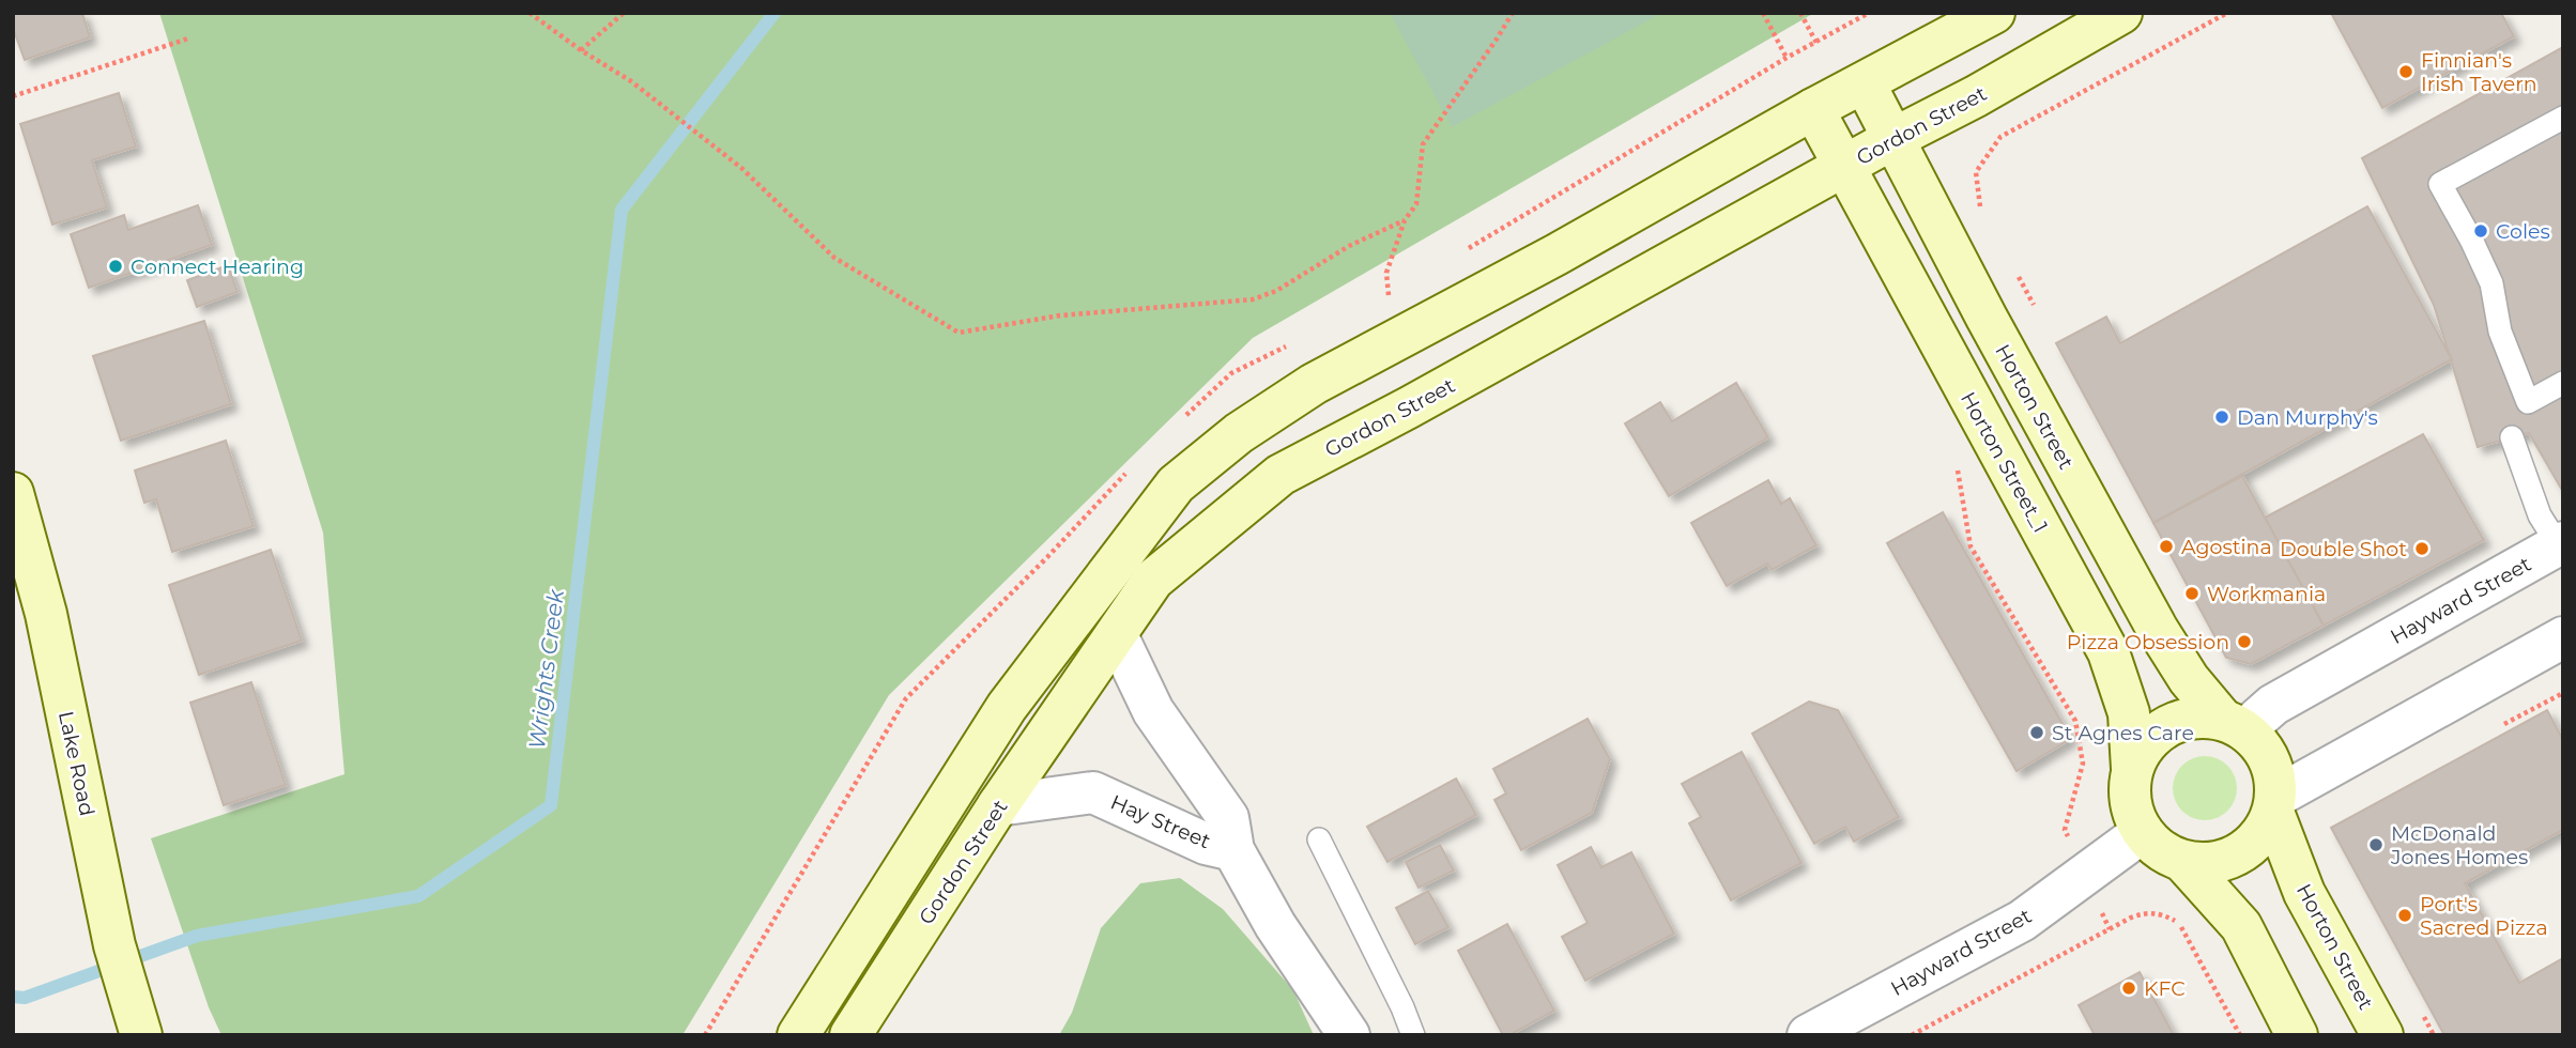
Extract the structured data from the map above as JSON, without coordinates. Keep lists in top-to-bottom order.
{
  "streets": {
    "main road": [
      "Gordon Street",
      "Horton Street",
      "Horton Street_1",
      "Lake Road"
    ],
    "street": ["Hayward Street", "Hay Street"]
  },
  "crossings": [
    ["Gordon Street", "Horton Street"],
    ["Gordon Street", "Horton Street_1"],
    ["Gordon Street", "Hay Street"],
    ["Horton Street", "Horton Street_1"],
    ["Horton Street", "Hayward Street"],
    ["Horton Street_1", "Hayward Street"]
  ],
  "water": ["Wrights Creek"],
  "places": [
    "Finnian's Irish Tavern",
    "Coles",
    "Connect Hearing",
    "Dan Murphy's",
    "Agostina",
    "Double Shot",
    "Workmania",
    "Pizza Obsession",
    "St Agnes Care",
    "McDonald Jones Homes",
    "Port's Sacred Pizza",
    "KFC"
  ]
}
